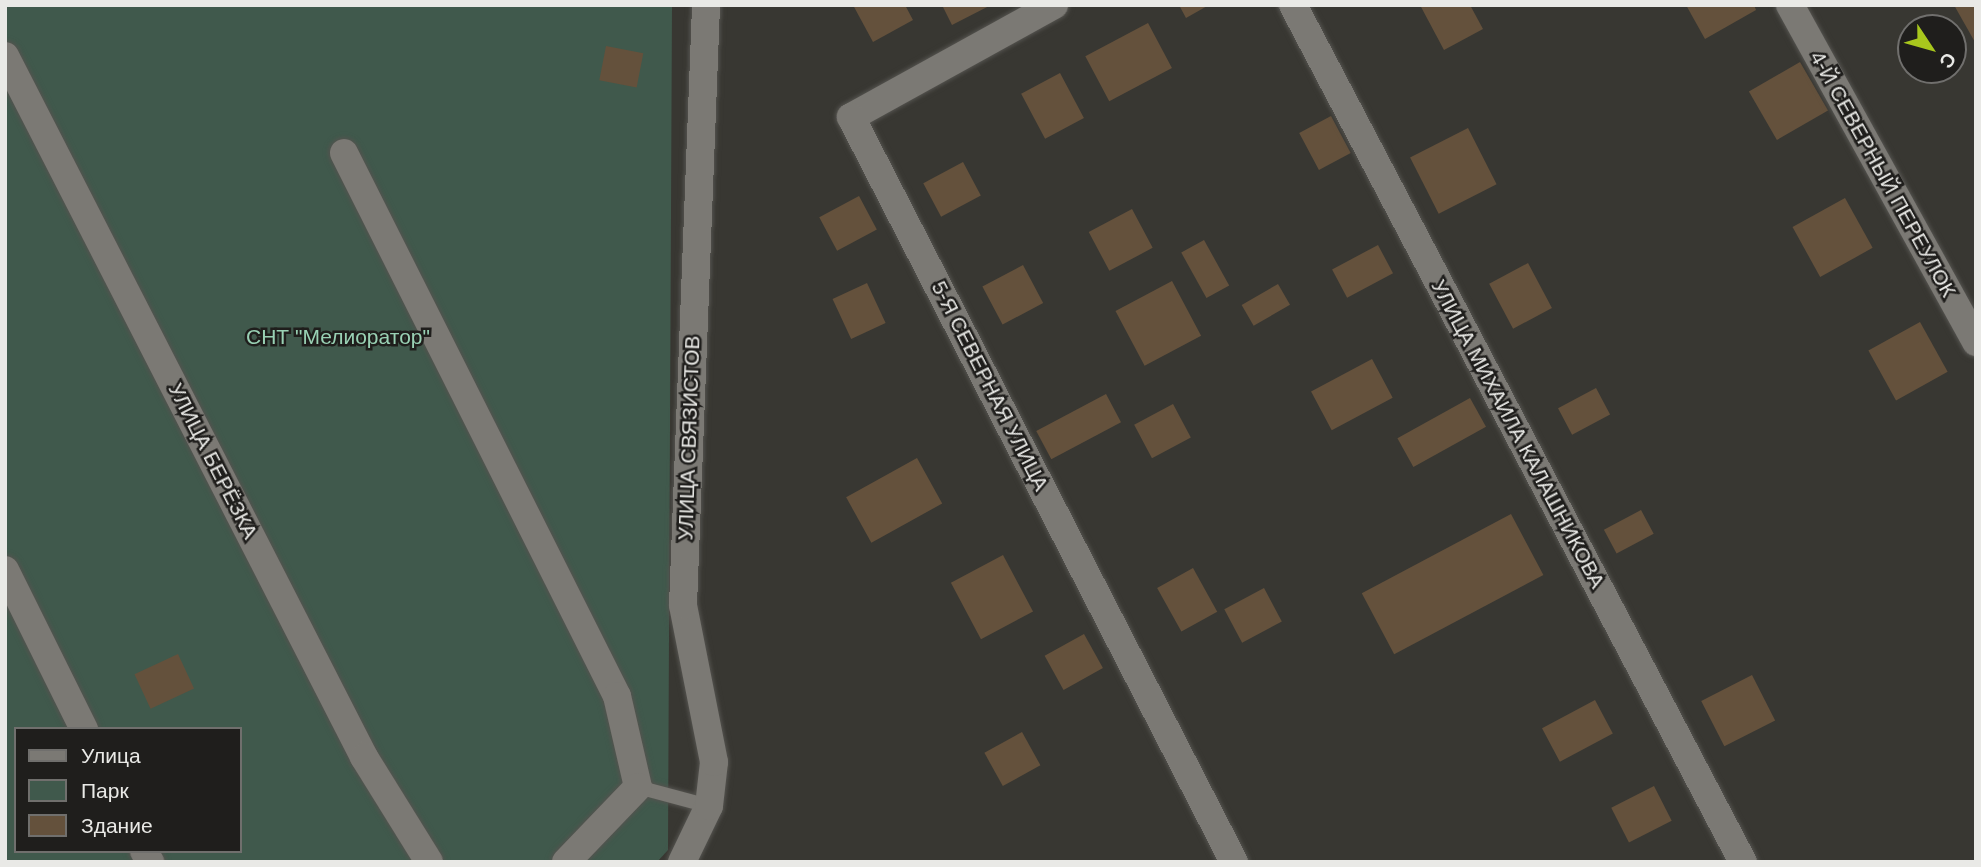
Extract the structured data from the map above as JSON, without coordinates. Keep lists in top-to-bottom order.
{
  "streets": {
    "street": [
      "4-Й СЕВЕРНЫЙ ПЕРЕУЛОК",
      "5-Я СЕВЕРНАЯ УЛИЦА",
      "УЛИЦА МИХАИЛА КАЛАШНИКОВА",
      "УЛИЦА СВЯЗИСТОВ",
      "УЛИЦА БЕРЁЗКА"
    ]
  },
  "parks": ["СНТ \"Мелиоратор\""],
  "legend": ["Улица", "Парк", "Здание"],
  "north": "bottom right"
}
